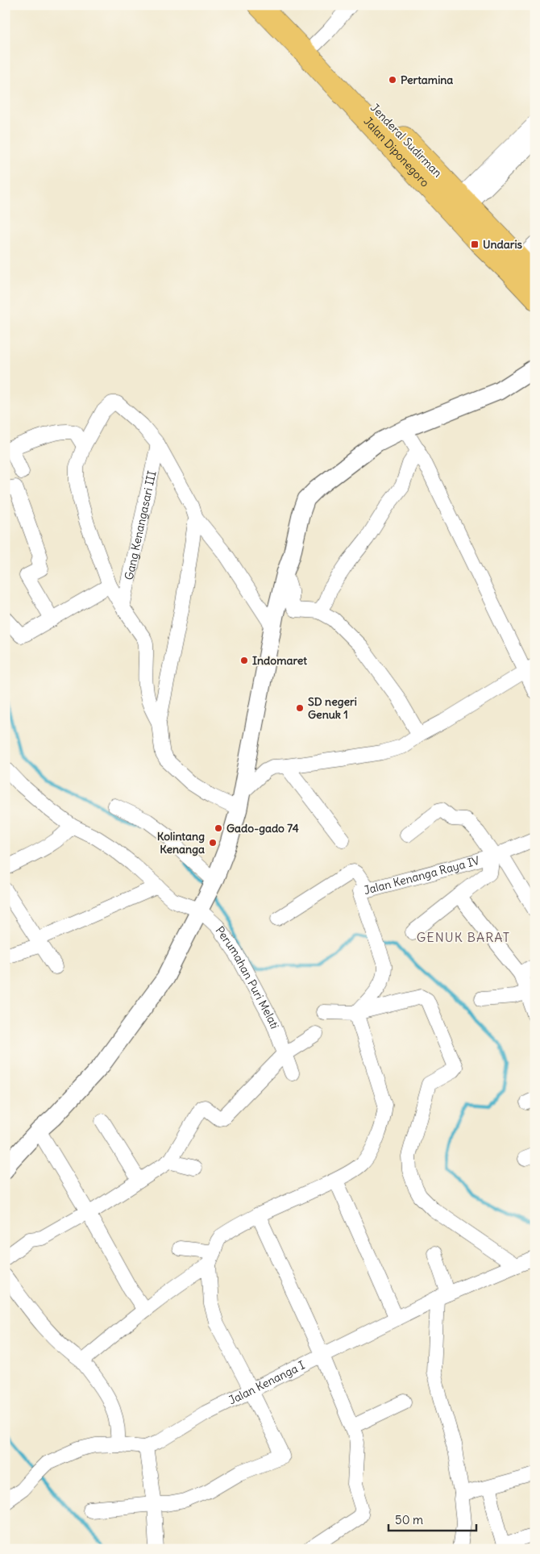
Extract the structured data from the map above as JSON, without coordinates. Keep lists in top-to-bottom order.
{
  "streets": {
    "highway": ["Jenderal Sudirman", "Jalan Diponegoro"],
    "street": [
      "Gang Kenangasari III",
      "Jalan Kenanga Raya IV",
      "Perumahan Puri Melati",
      "Jalan Kenanga I"
    ]
  },
  "crossings": [
    ["Jenderal Sudirman", "Jalan Diponegoro"]
  ],
  "districts": ["GENUK BARAT"],
  "places": {
    "other": [
      "Pertamina",
      "Indomaret",
      "SD negeri Genuk 1",
      "Gado-gado 74",
      "Kolintang Kenanga"
    ],
    "transit": ["Undaris"]
  },
  "scale_bar": "50 m"
}
